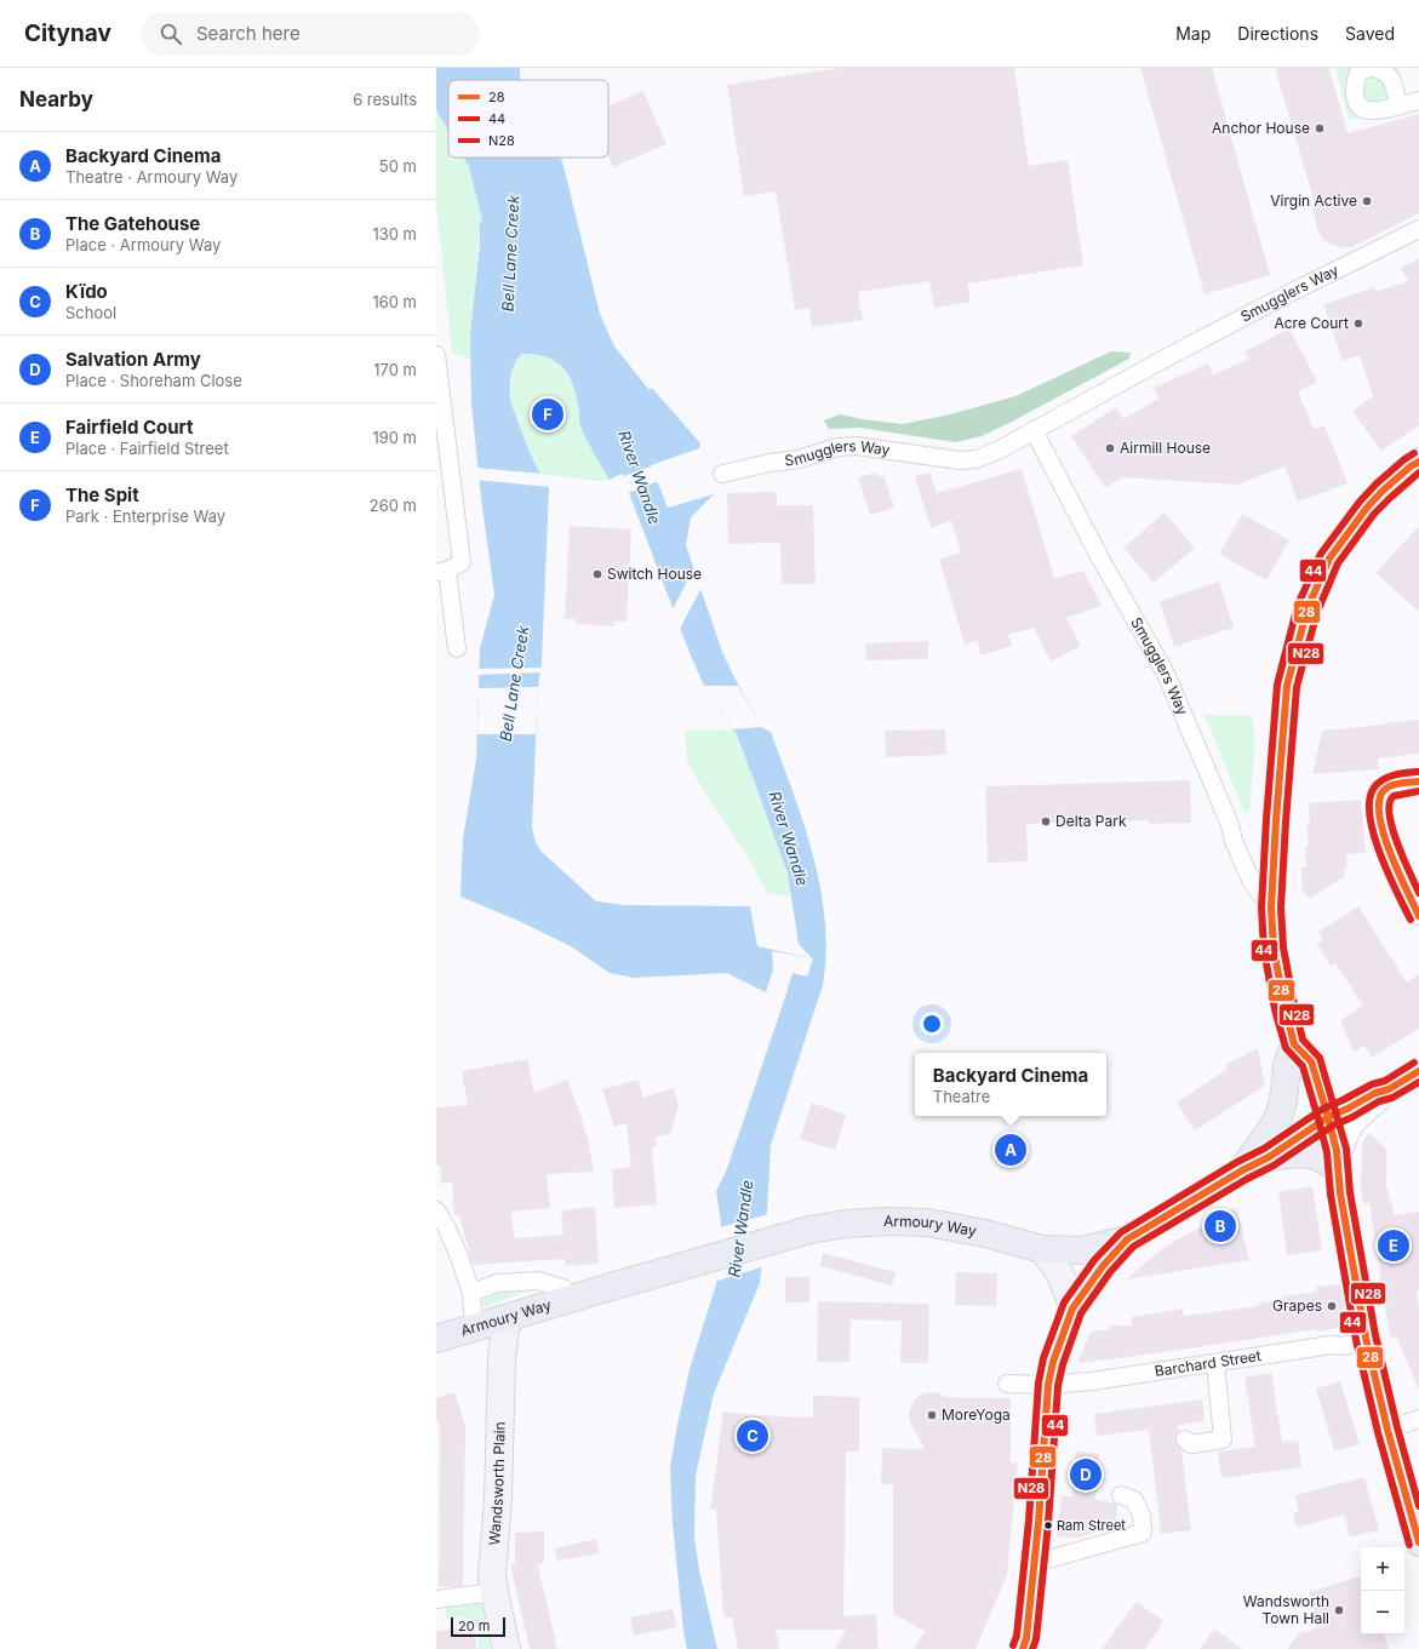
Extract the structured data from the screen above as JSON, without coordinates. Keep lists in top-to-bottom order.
{
  "streets": {
    "highway": ["Armoury Way"],
    "main road": ["Wandsworth Plain"],
    "street": ["Smugglers Way", "Barchard Street"]
  },
  "crossings": [
    ["Armoury Way", "Wandsworth Plain"]
  ],
  "water": ["Bell Lane Creek", "River Wandle"],
  "places": [
    "Anchor House",
    "Virgin Active",
    "Acre Court",
    "Airmill House",
    "Switch House",
    "Delta Park",
    "Grapes",
    "MoreYoga",
    "Ram Street",
    "Wandsworth Town Hall"
  ],
  "lines": ["transit line 44", "transit line 28", "transit line N28"],
  "legend": ["28", "44", "N28"],
  "scale_bar": "20 m",
  "page": {
    "header": "Citynav",
    "search": "Search here",
    "nav": ["Map", "Directions", "Saved"],
    "heading": ["Nearby", "6 results"],
    "list": [
      {
        "mark": "A",
        "name": "Backyard Cinema",
        "note": "Theatre · Armoury Way",
        "value": "50 m"
      },
      {
        "mark": "B",
        "name": "The Gatehouse",
        "note": "Place · Armoury Way",
        "value": "130 m"
      },
      {
        "mark": "C",
        "name": "Kïdo",
        "note": "School",
        "value": "160 m"
      },
      {
        "mark": "D",
        "name": "Salvation Army",
        "note": "Place · Shoreham Close",
        "value": "170 m"
      },
      {
        "mark": "E",
        "name": "Fairfield Court",
        "note": "Place · Fairfield Street",
        "value": "190 m"
      },
      {
        "mark": "F",
        "name": "The Spit",
        "note": "Park · Enterprise Way",
        "value": "260 m"
      }
    ],
    "pins": [
      "F",
      "A",
      "B",
      "E",
      "C",
      "D"
    ],
    "popup": ["Backyard Cinema", "Theatre"],
    "map_buttons": ["+", "−"],
    "scale": "20 m"
  }
}
